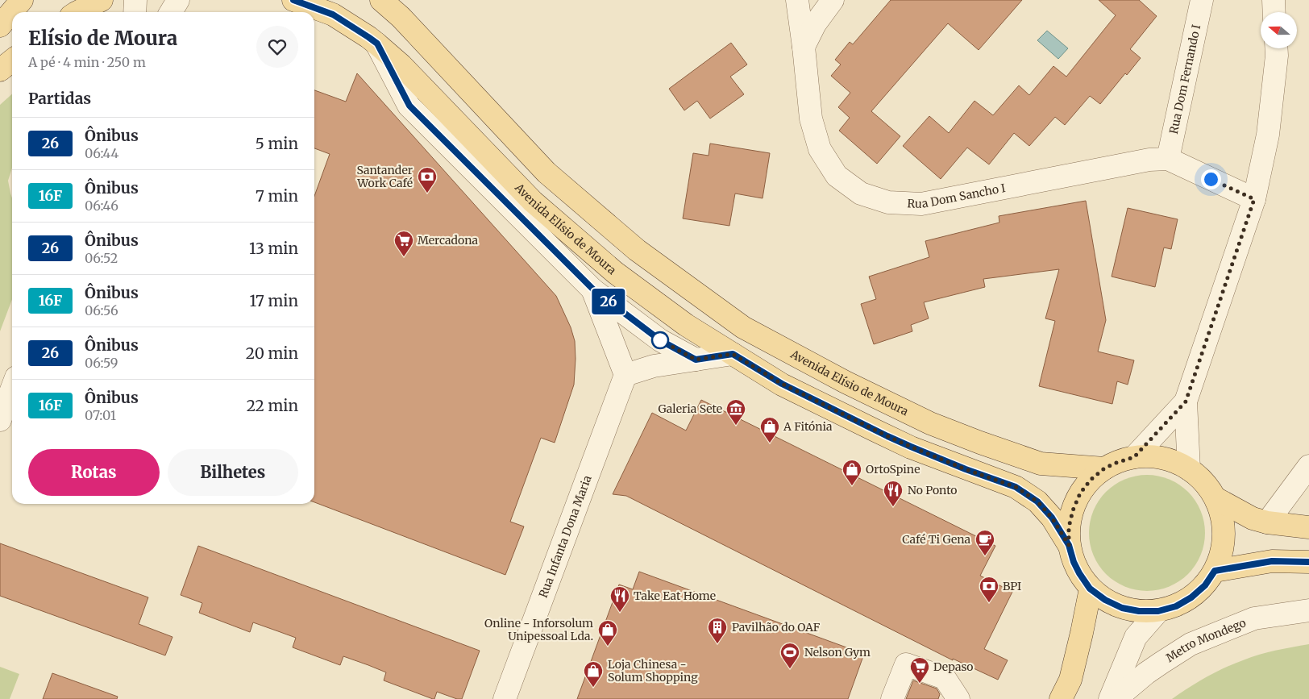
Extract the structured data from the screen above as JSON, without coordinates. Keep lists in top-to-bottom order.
{
  "streets": {
    "main road": ["Avenida Elísio de Moura"],
    "street": [
      "Rua Dom Fernando I",
      "Rua Dom Sancho I",
      "Rua Infanta Dona Maria",
      "Metro Mondego"
    ]
  },
  "crossings": [
    ["Rua Dom Fernando I", "Rua Dom Sancho I"]
  ],
  "places": {
    "bank": ["Santander Work Café", "BPI"],
    "supermarket": ["Mercadona", "Depaso"],
    "museum": ["Galeria Sete"],
    "shop": [
      "A Fitónia",
      "OrtoSpine",
      "Online - Inforsolum Unipessoal Lda.",
      "Loja Chinesa - Solum Shopping"
    ],
    "restaurant": ["No Ponto", "Take Eat Home"],
    "cafe": ["Café Ti Gena"],
    "building": ["Pavilhão do OAF"],
    "sports": ["Nelson Gym"]
  },
  "lines": ["bus line 26"],
  "north": "left",
  "page": {
    "on_map": "26",
    "heading": [
      ["Elísio de Moura", "A pé · 4 min · 250 m"],
      "Partidas"
    ],
    "list": [
      {
        "mark": "26",
        "name": "Ônibus",
        "note": "06:44",
        "value": "5 min"
      },
      {
        "mark": "16F",
        "name": "Ônibus",
        "note": "06:46",
        "value": "7 min"
      },
      {
        "mark": "26",
        "name": "Ônibus",
        "note": "06:52",
        "value": "13 min"
      },
      {
        "mark": "16F",
        "name": "Ônibus",
        "note": "06:56",
        "value": "17 min"
      },
      {
        "mark": "26",
        "name": "Ônibus",
        "note": "06:59",
        "value": "20 min"
      },
      {
        "mark": "16F",
        "name": "Ônibus",
        "note": "07:01",
        "value": "22 min"
      }
    ],
    "buttons": ["Rotas", "Bilhetes"]
  }
}
